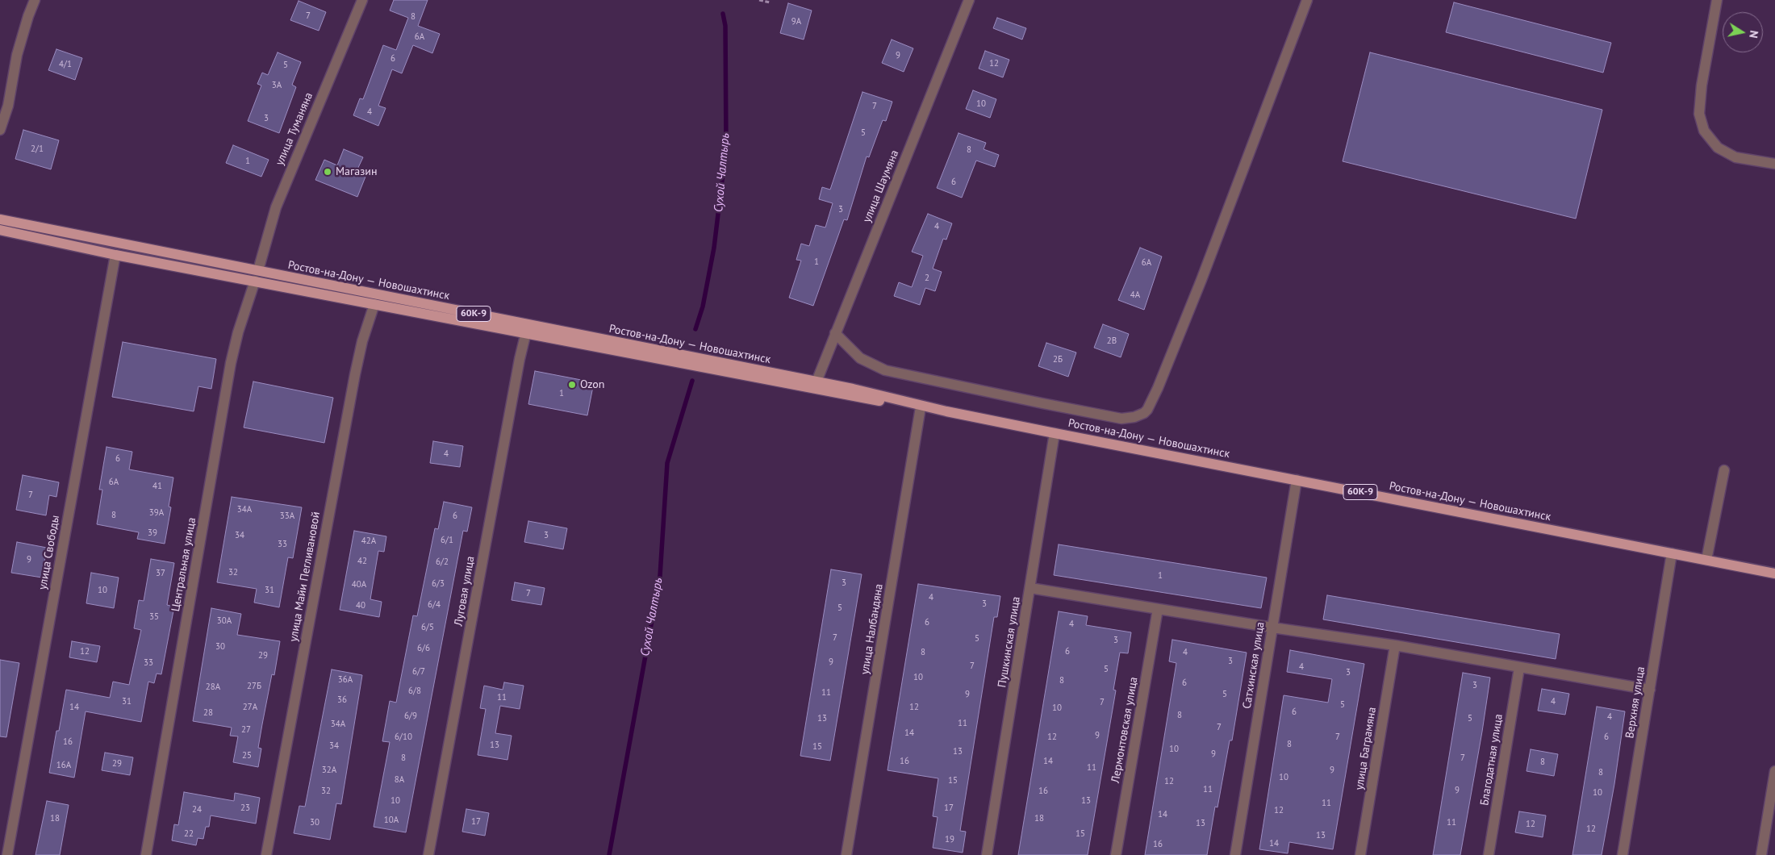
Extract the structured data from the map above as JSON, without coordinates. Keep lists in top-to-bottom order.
{
  "streets": {
    "main road": ["Ростов-на-Дону — Новошахтинск", "60К-9"],
    "street": [
      "улица Туманяна",
      "улица Шаумяна",
      "улица Свободы",
      "Центральная улица",
      "улица Майи Пегливановой",
      "Луговая улица",
      "улица Налбандяна",
      "Пушкинская улица",
      "Сатхинская улица",
      "Верхняя улица",
      "Лермонтовская улица",
      "улица Баграмяна",
      "Благодатная улица"
    ]
  },
  "crossings": [
    ["улица Туманяна", "Ростов-на-Дону — Новошахтинск"],
    ["улица Шаумяна", "Ростов-на-Дону — Новошахтинск"],
    ["Ростов-на-Дону — Новошахтинск", "улица Свободы"],
    ["Ростов-на-Дону — Новошахтинск", "Центральная улица"],
    ["Ростов-на-Дону — Новошахтинск", "улица Майи Пегливановой"],
    ["Ростов-на-Дону — Новошахтинск", "Луговая улица"],
    ["Ростов-на-Дону — Новошахтинск", "улица Налбандяна"],
    ["Ростов-на-Дону — Новошахтинск", "Пушкинская улица"],
    ["Ростов-на-Дону — Новошахтинск", "Сатхинская улица"],
    ["Ростов-на-Дону — Новошахтинск", "Верхняя улица"]
  ],
  "water": ["Сухой Чалтырь"],
  "places": ["Магазин", "Ozon"],
  "house_numbers": [
    "7",
    "8",
    "9А",
    "6А",
    "9",
    "6",
    "12",
    "4/1",
    "5",
    "3А",
    "10",
    "7",
    "4",
    "3",
    "5",
    "2/1",
    "8",
    "1",
    "6",
    "3",
    "4",
    "1",
    "6А",
    "2",
    "4А",
    "2В",
    "2Б",
    "1",
    "4",
    "6",
    "6А",
    "41",
    "7",
    "34А",
    "39А",
    "8",
    "33А",
    "6",
    "39",
    "34",
    "3",
    "6/1",
    "42А",
    "33",
    "9",
    "42",
    "6/2",
    "32",
    "37",
    "1",
    "3",
    "6/3",
    "40А",
    "10",
    "31",
    "7",
    "4",
    "3",
    "6/4",
    "40",
    "5",
    "35",
    "30А",
    "6",
    "4",
    "6/5",
    "7",
    "5",
    "3",
    "30",
    "6/6",
    "12",
    "6",
    "8",
    "4",
    "29",
    "3",
    "9",
    "33",
    "7",
    "4",
    "5",
    "6/7",
    "3",
    "10",
    "36А",
    "8",
    "6",
    "3",
    "27Б",
    "28А",
    "6/8",
    "11",
    "9",
    "5",
    "11",
    "36",
    "31",
    "4",
    "7",
    "5",
    "14",
    "27А",
    "12",
    "10",
    "6",
    "28",
    "8",
    "6/9",
    "4",
    "13",
    "5",
    "11",
    "34А",
    "7",
    "27",
    "14",
    "9",
    "6/10",
    "12",
    "7",
    "6",
    "16",
    "8",
    "13",
    "34",
    "15",
    "10",
    "13",
    "9",
    "25",
    "8",
    "7",
    "16",
    "14",
    "8",
    "29",
    "16А",
    "11",
    "32А",
    "9",
    "8",
    "10",
    "8А",
    "15",
    "12",
    "11",
    "9",
    "32",
    "16",
    "10",
    "10",
    "13",
    "11",
    "23",
    "17",
    "24",
    "12",
    "14",
    "18",
    "18",
    "10А",
    "17",
    "30",
    "11",
    "13",
    "12",
    "12",
    "22",
    "15",
    "13",
    "19",
    "14",
    "16"
  ],
  "north": "right"
}
